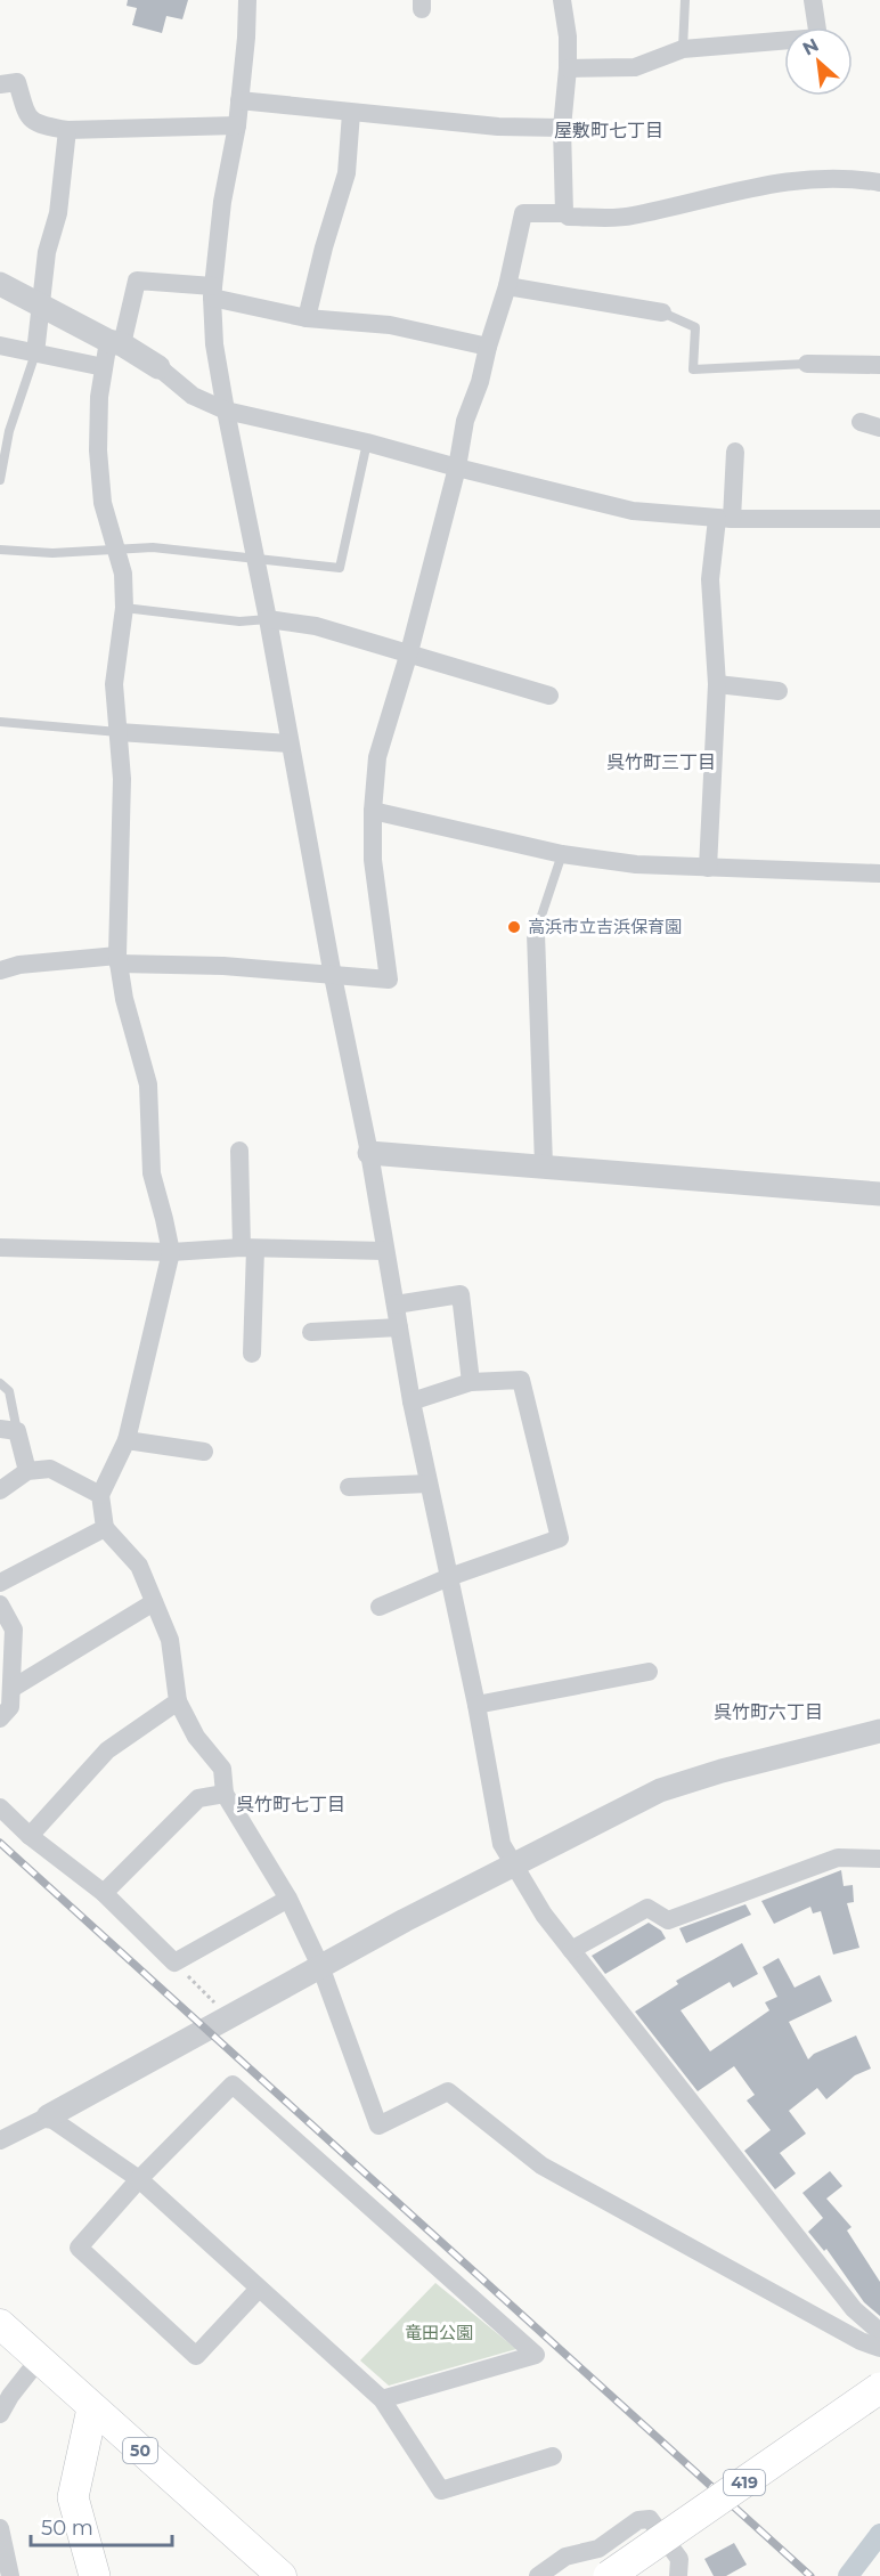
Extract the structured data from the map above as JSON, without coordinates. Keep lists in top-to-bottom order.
{
  "streets": {
    "highway": ["419"],
    "main road": ["50"]
  },
  "districts": [
    "屋敷町七丁目",
    "呉竹町三丁目",
    "呉竹町六丁目",
    "呉竹町七丁目"
  ],
  "parks": ["竜田公園"],
  "places": ["高浜市立吉浜保育園"],
  "scale_bar": "50 m",
  "north": "top left"
}
